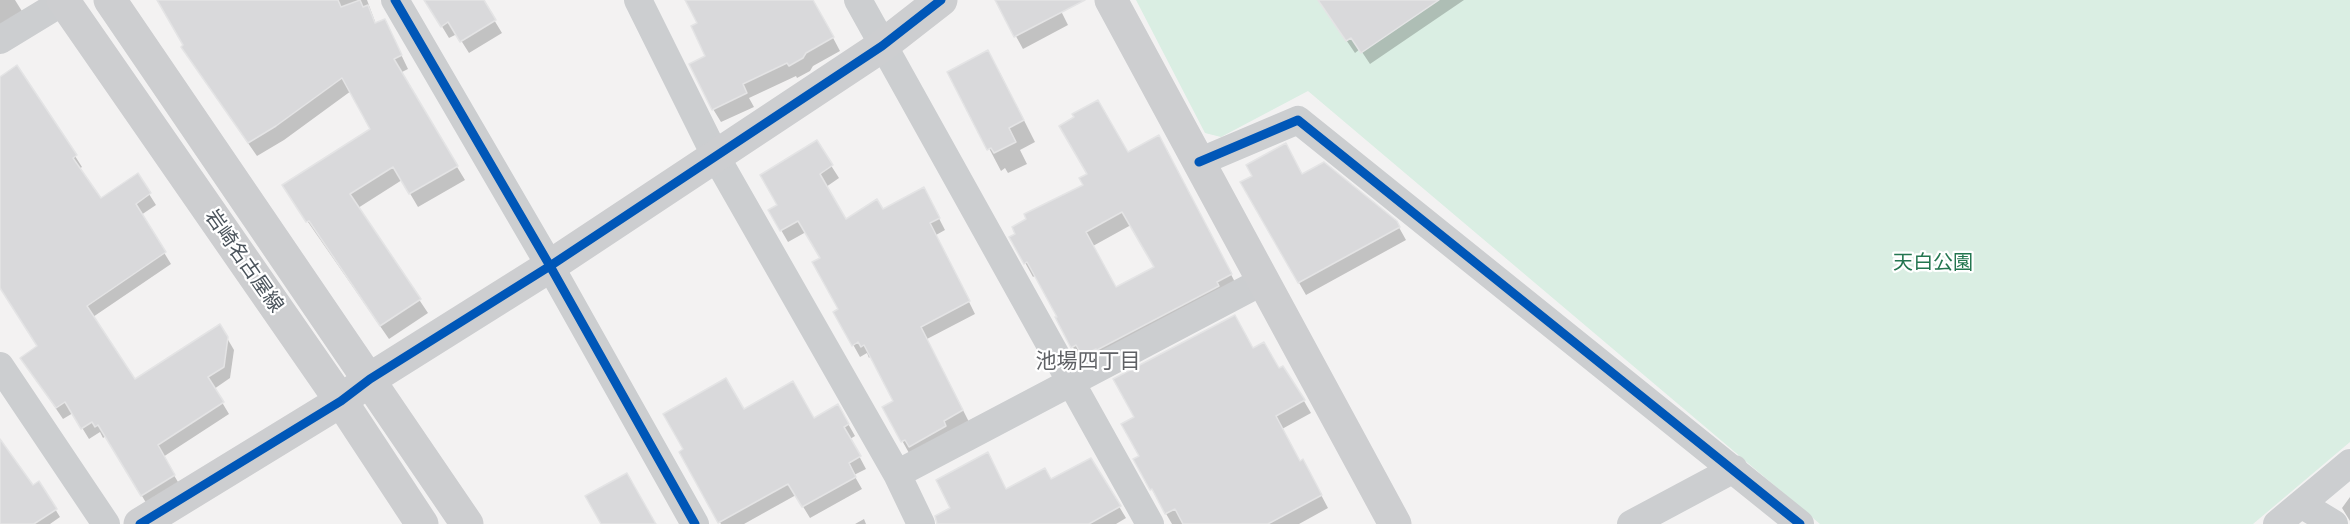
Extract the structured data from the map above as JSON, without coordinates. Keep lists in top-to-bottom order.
{
  "streets": {
    "street": ["岩崎名古屋線"]
  },
  "districts": ["池場四丁目"],
  "parks": ["天白公園"]
}
